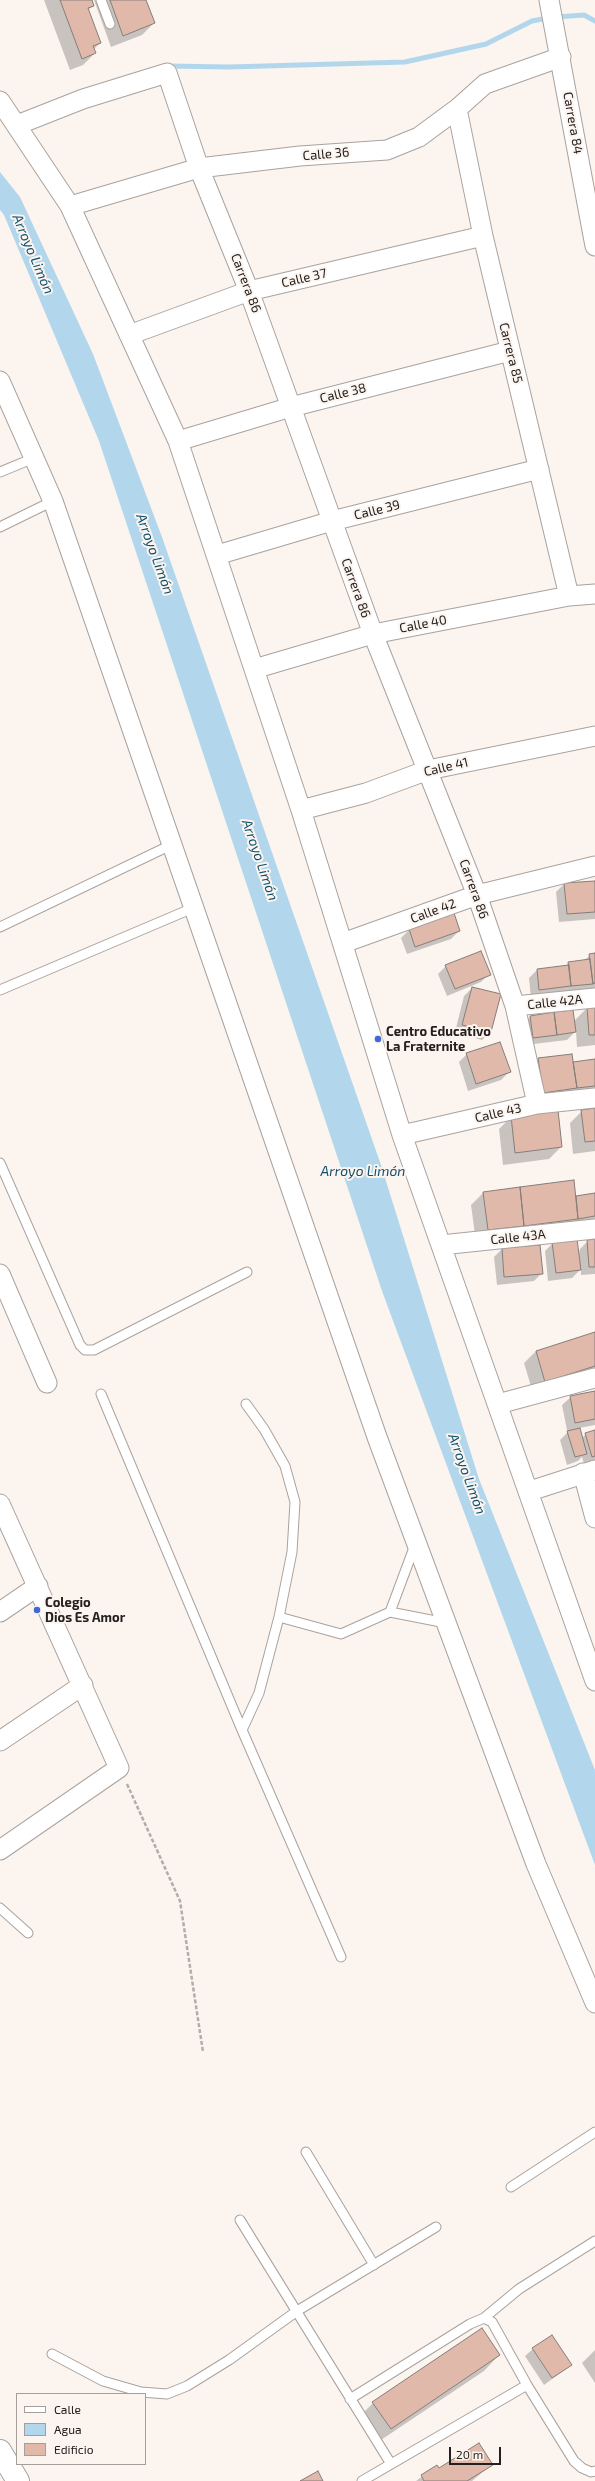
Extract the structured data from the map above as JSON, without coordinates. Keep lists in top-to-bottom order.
{
  "streets": {
    "street": [
      "Carrera 84",
      "Calle 36",
      "Calle 37",
      "Carrera 86",
      "Carrera 85",
      "Calle 38",
      "Calle 39",
      "Calle 40",
      "Calle 41",
      "Calle 42",
      "Calle 42A",
      "Calle 43",
      "Calle 43A"
    ]
  },
  "crossings": [
    ["Carrera 84", "Calle 36"],
    ["Calle 36", "Carrera 86"],
    ["Calle 36", "Carrera 85"],
    ["Calle 37", "Carrera 86"],
    ["Calle 37", "Carrera 85"],
    ["Carrera 86", "Calle 38"],
    ["Carrera 86", "Calle 39"],
    ["Carrera 86", "Calle 40"],
    ["Carrera 86", "Calle 41"],
    ["Carrera 86", "Calle 42"],
    ["Carrera 86", "Calle 42A"],
    ["Carrera 86", "Calle 43"],
    ["Carrera 85", "Calle 38"],
    ["Carrera 85", "Calle 39"],
    ["Carrera 85", "Calle 40"]
  ],
  "water": ["Arroyo Limón"],
  "places": ["Centro Educativo La Fraternite", "Colegio Dios Es Amor"],
  "legend": ["Calle", "Agua", "Edificio"],
  "scale_bar": "20 m"
}
